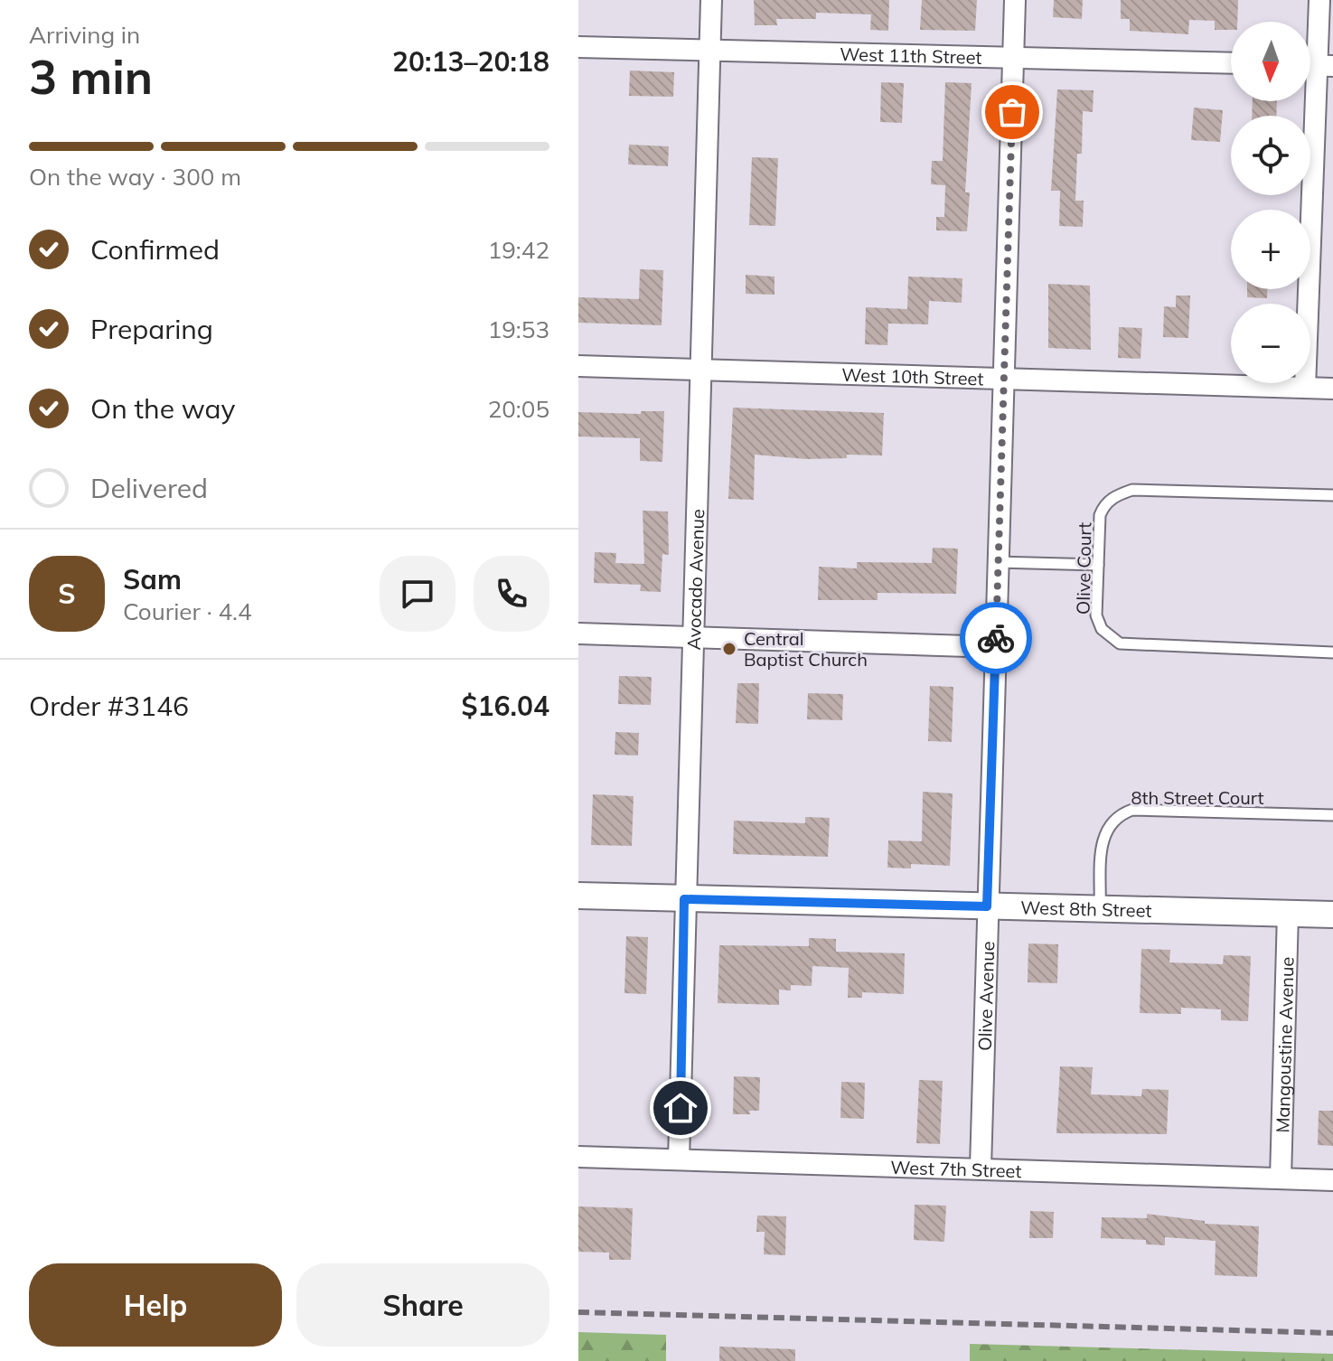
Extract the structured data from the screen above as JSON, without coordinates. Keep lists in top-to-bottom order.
{
  "streets": {
    "street": [
      "West 11th Street",
      "West 10th Street",
      "Avocado Avenue",
      "West 8th Street",
      "Olive Avenue",
      "Mangoustine Avenue",
      "West 7th Street"
    ],
    "lane": ["Olive Court", "8th Street Court"]
  },
  "crossings": [
    ["West 11th Street", "Avocado Avenue"],
    ["West 11th Street", "Olive Avenue"],
    ["West 10th Street", "Avocado Avenue"],
    ["West 10th Street", "Olive Avenue"],
    ["Avocado Avenue", "West 8th Street"],
    ["Avocado Avenue", "West 7th Street"],
    ["8th Street Court", "West 8th Street"],
    ["West 8th Street", "Olive Avenue"],
    ["West 8th Street", "Mangoustine Avenue"],
    ["Olive Avenue", "West 7th Street"],
    ["Mangoustine Avenue", "West 7th Street"]
  ],
  "places": ["Central Baptist Church"],
  "north": "bottom",
  "page": {
    "heading": ["3 min", "Arriving in", "20:13–20:18"],
    "panel": [
      "Sam",
      "Courier · 4.4",
      "Order #3146",
      "$16.04"
    ],
    "map_buttons": ["+", "−"],
    "bar": "On the way · 300 m",
    "list": [
      ["Confirmed", "19:42"],
      ["Preparing", "19:53"],
      ["On the way", "20:05"],
      "Delivered"
    ],
    "round": "S",
    "buttons": ["Help", "Share"]
  }
}
